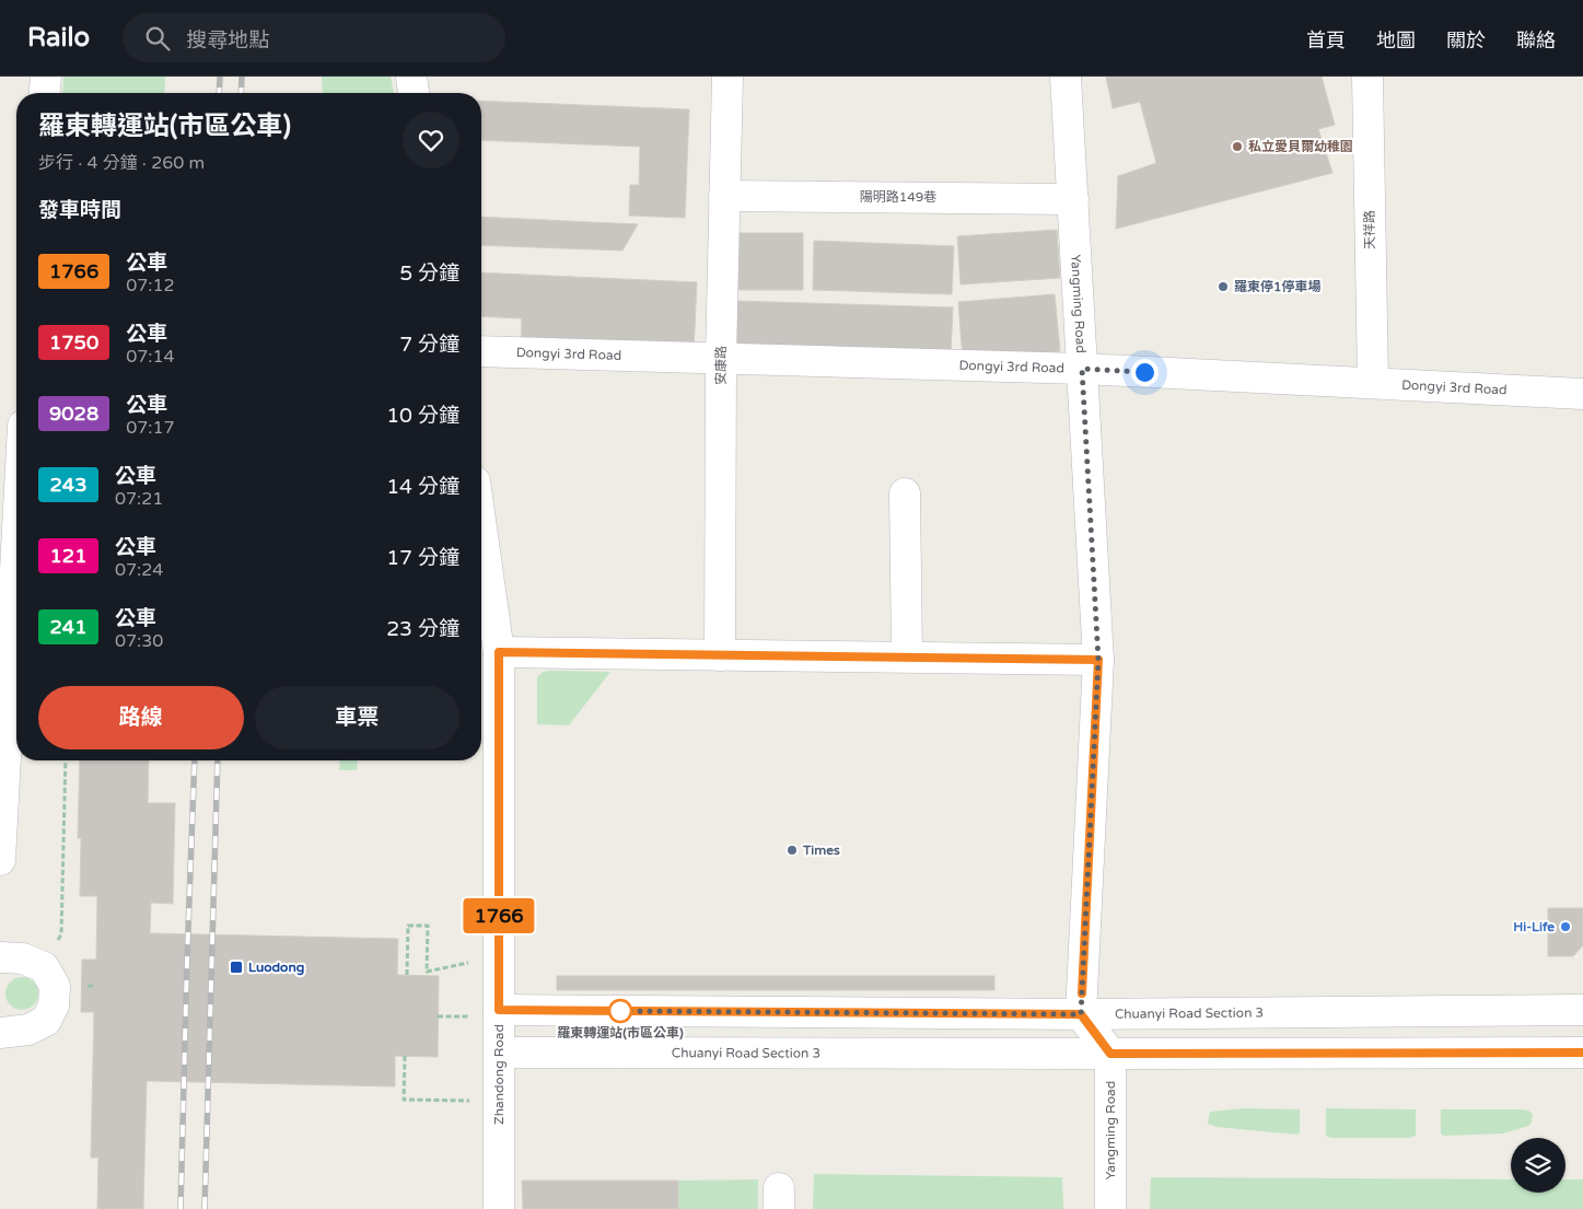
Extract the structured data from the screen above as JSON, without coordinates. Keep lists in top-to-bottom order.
{
  "streets": {
    "street": [
      "陽明路149巷",
      "天祥路",
      "Yangming Road",
      "Dongyi 3rd Road",
      "安康路",
      "Chuanyi Road Section 3",
      "Zhandong Road"
    ]
  },
  "crossings": [
    ["陽明路149巷", "Yangming Road"],
    ["陽明路149巷", "安康路"],
    ["天祥路", "Dongyi 3rd Road"],
    ["Yangming Road", "Dongyi 3rd Road"],
    ["Yangming Road", "Chuanyi Road Section 3"],
    ["Dongyi 3rd Road", "安康路"],
    ["Chuanyi Road Section 3", "Zhandong Road"]
  ],
  "places": {
    "other": [
      "私立愛貝爾幼稚園",
      "羅東停1停車場",
      "Times",
      "Hi-Life",
      "羅東轉運站(市區公車)"
    ],
    "transit": ["Luodong"]
  },
  "lines": ["bus line 1766"],
  "page": {
    "header": "Railo",
    "search": "搜尋地點",
    "nav": [
      "首頁",
      "地圖",
      "關於",
      "聯絡"
    ],
    "on_map": "1766",
    "heading": [
      ["羅東轉運站(市區公車)", "步行 · 4 分鐘 · 260 m"],
      "發車時間"
    ],
    "list": [
      {
        "mark": "1766",
        "name": "公車",
        "note": "07:12",
        "value": "5 分鐘"
      },
      {
        "mark": "1750",
        "name": "公車",
        "note": "07:14",
        "value": "7 分鐘"
      },
      {
        "mark": "9028",
        "name": "公車",
        "note": "07:17",
        "value": "10 分鐘"
      },
      {
        "mark": "243",
        "name": "公車",
        "note": "07:21",
        "value": "14 分鐘"
      },
      {
        "mark": "121",
        "name": "公車",
        "note": "07:24",
        "value": "17 分鐘"
      },
      {
        "mark": "241",
        "name": "公車",
        "note": "07:30",
        "value": "23 分鐘"
      }
    ],
    "buttons": ["路線", "車票"]
  }
}
